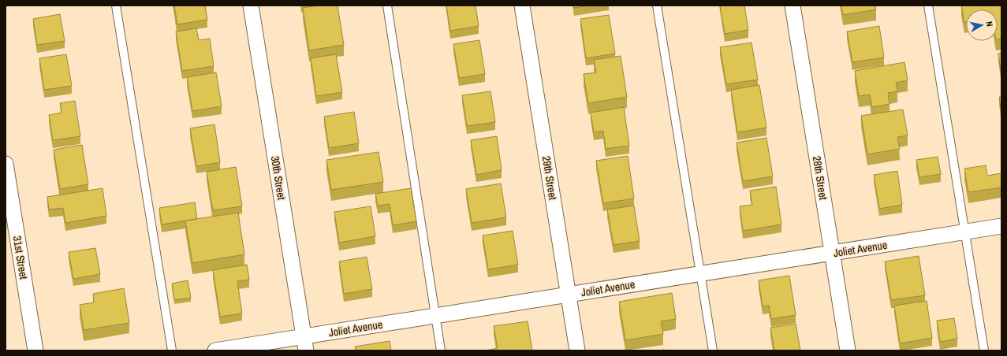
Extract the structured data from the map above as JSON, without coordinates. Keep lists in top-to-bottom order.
{
  "streets": {
    "street": [
      "30th Street",
      "29th Street",
      "28th Street",
      "Joliet Avenue",
      "31st Street"
    ]
  },
  "crossings": [
    ["30th Street", "Joliet Avenue"],
    ["29th Street", "Joliet Avenue"],
    ["28th Street", "Joliet Avenue"]
  ],
  "north": "right"
}
